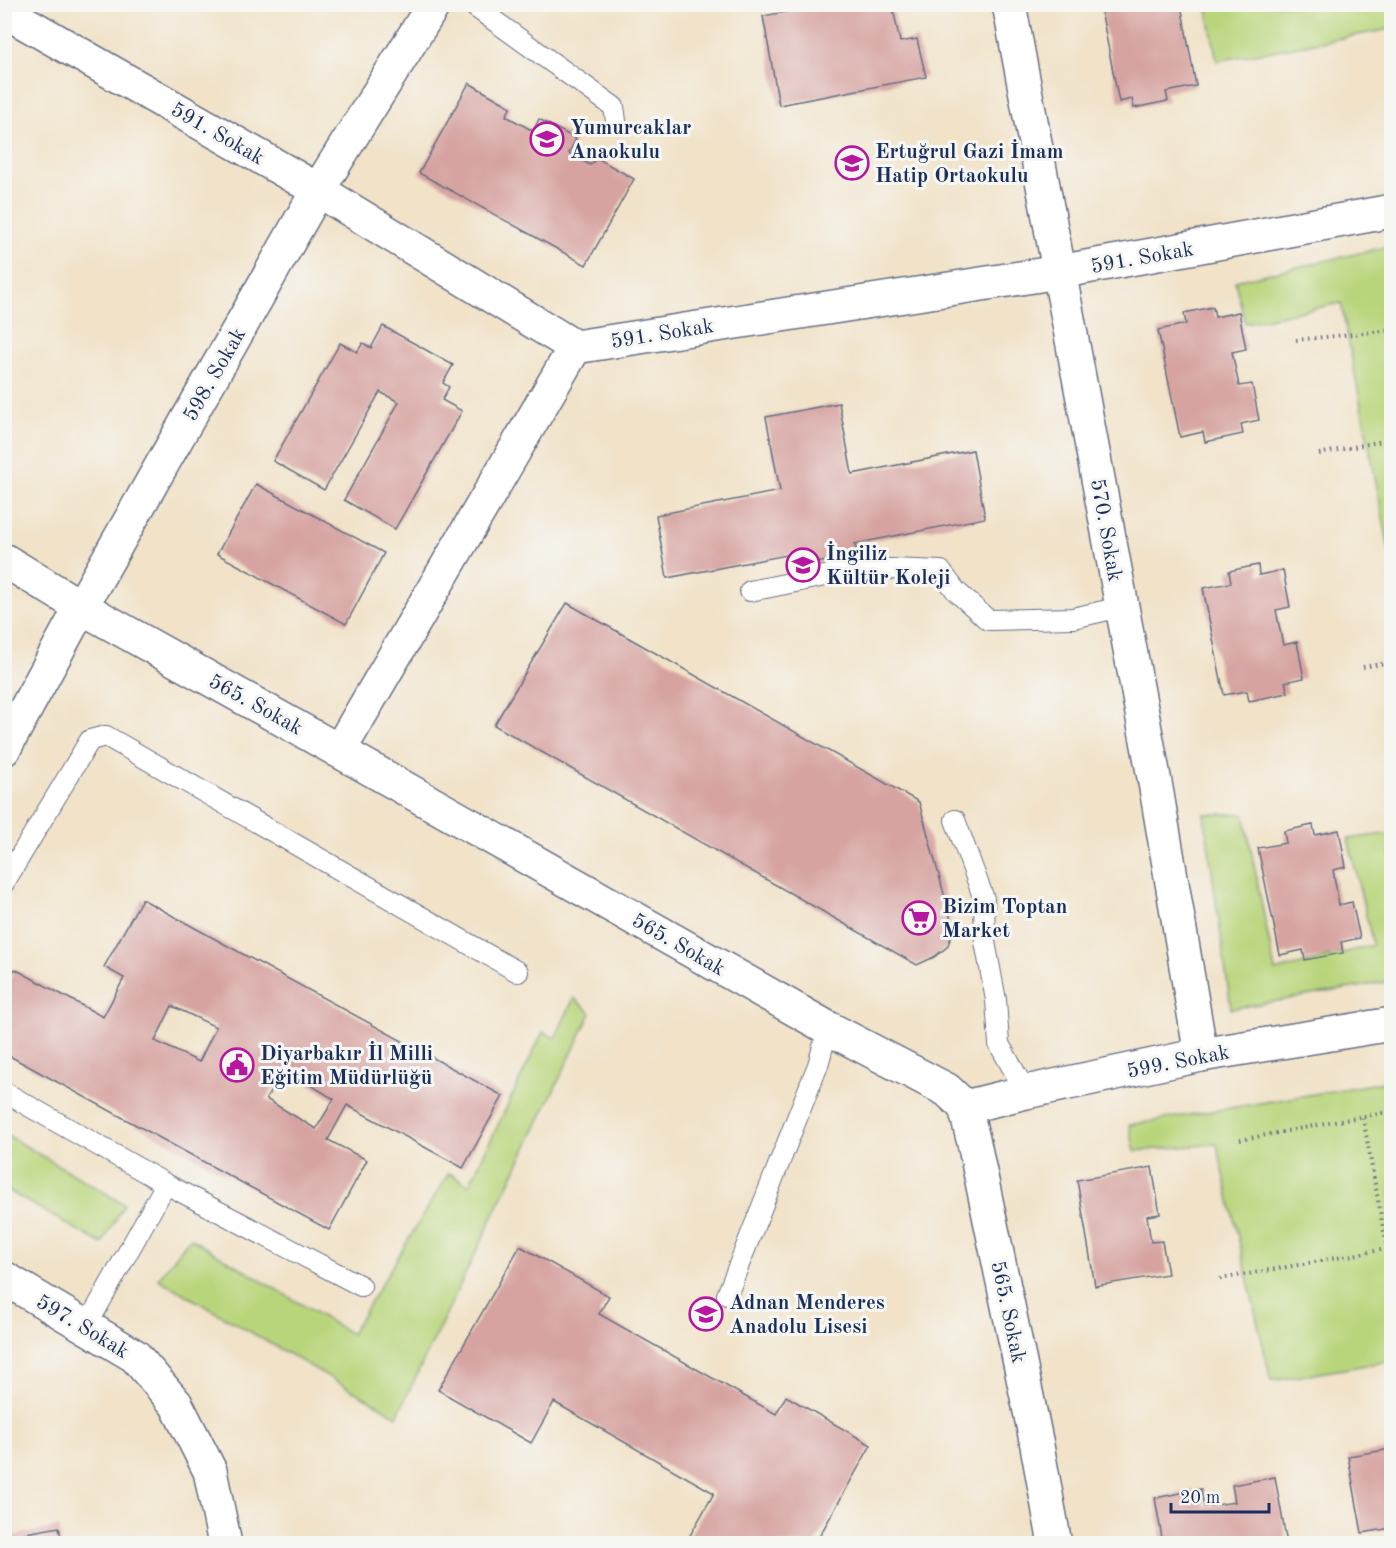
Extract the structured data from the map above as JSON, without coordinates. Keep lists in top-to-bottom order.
{
  "streets": {
    "street": [
      "591. Sokak",
      "598. Sokak",
      "570. Sokak",
      "565. Sokak",
      "599. Sokak",
      "597. Sokak"
    ]
  },
  "crossings": [
    ["591. Sokak", "598. Sokak"],
    ["591. Sokak", "570. Sokak"],
    ["598. Sokak", "565. Sokak"],
    ["570. Sokak", "599. Sokak"],
    ["565. Sokak", "599. Sokak"]
  ],
  "places": {
    "school or university": [
      "Yumurcaklar Anaokulu",
      "Ertuğrul Gazi İmam Hatip Ortaokulu",
      "İngiliz Kültür Koleji",
      "Adnan Menderes Anadolu Lisesi"
    ],
    "supermarket": ["Bizim Toptan Market"],
    "public building": ["Diyarbakır İl Milli Eğitim Müdürlüğü"]
  },
  "scale_bar": "20 m"
}
